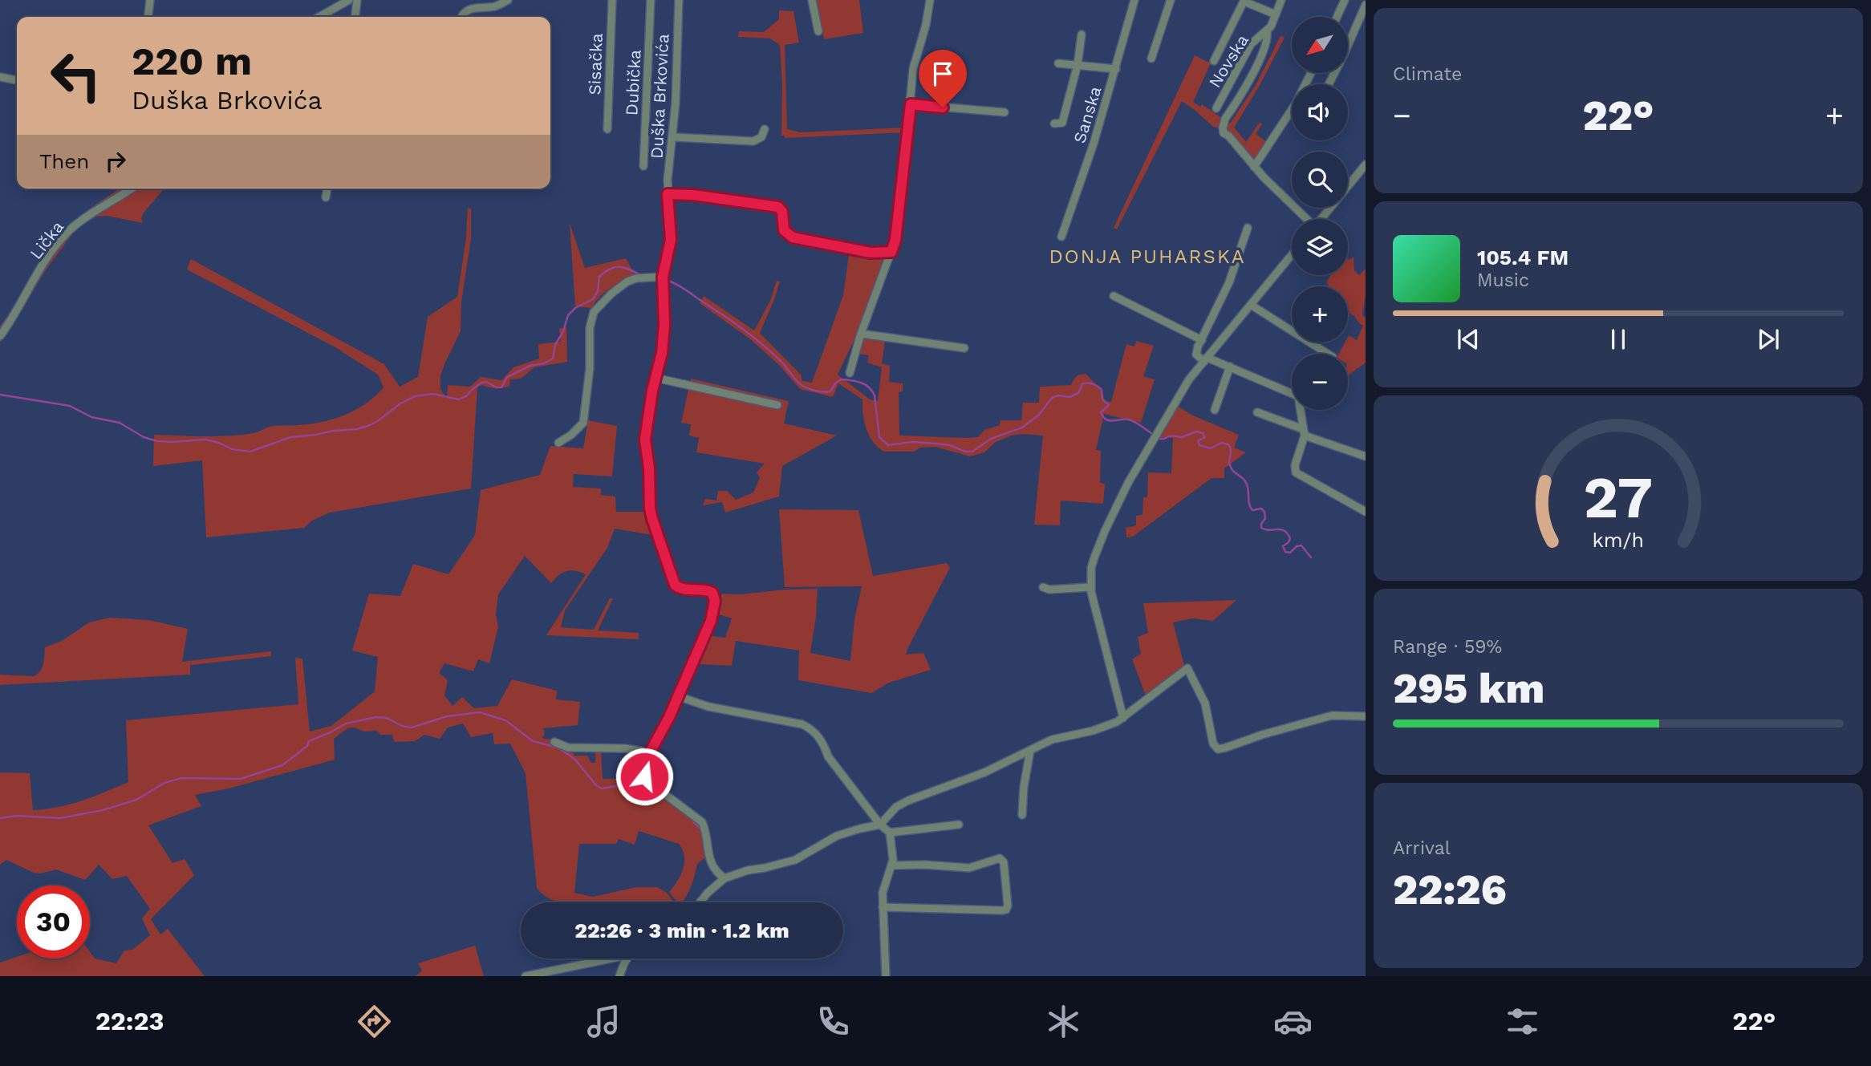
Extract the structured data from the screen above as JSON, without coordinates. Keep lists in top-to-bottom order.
{
  "streets": {
    "street": [
      "Novska",
      "Sisačka",
      "Dubička",
      "Duška Brkovića",
      "Sanska",
      "Lička"
    ]
  },
  "districts": ["DONJA PUHARSKA"],
  "north": "bottom left",
  "page": {
    "tile": [
      "Climate",
      ["Range · 59%", "295 km"],
      ["Arrival", "22:26"]
    ],
    "map_buttons": ["+", "−"],
    "turn": ["220 m", "Duška Brkovića"],
    "heat": ["−", "22°", "+"],
    "then": "Then",
    "song": ["105.4 FM", "Music"],
    "limit": "30",
    "trip": "22:26 · 3 min · 1.2 km",
    "tabs": ["22:23", "22°"],
    "gauge": ["27", "km/h"]
  }
}
